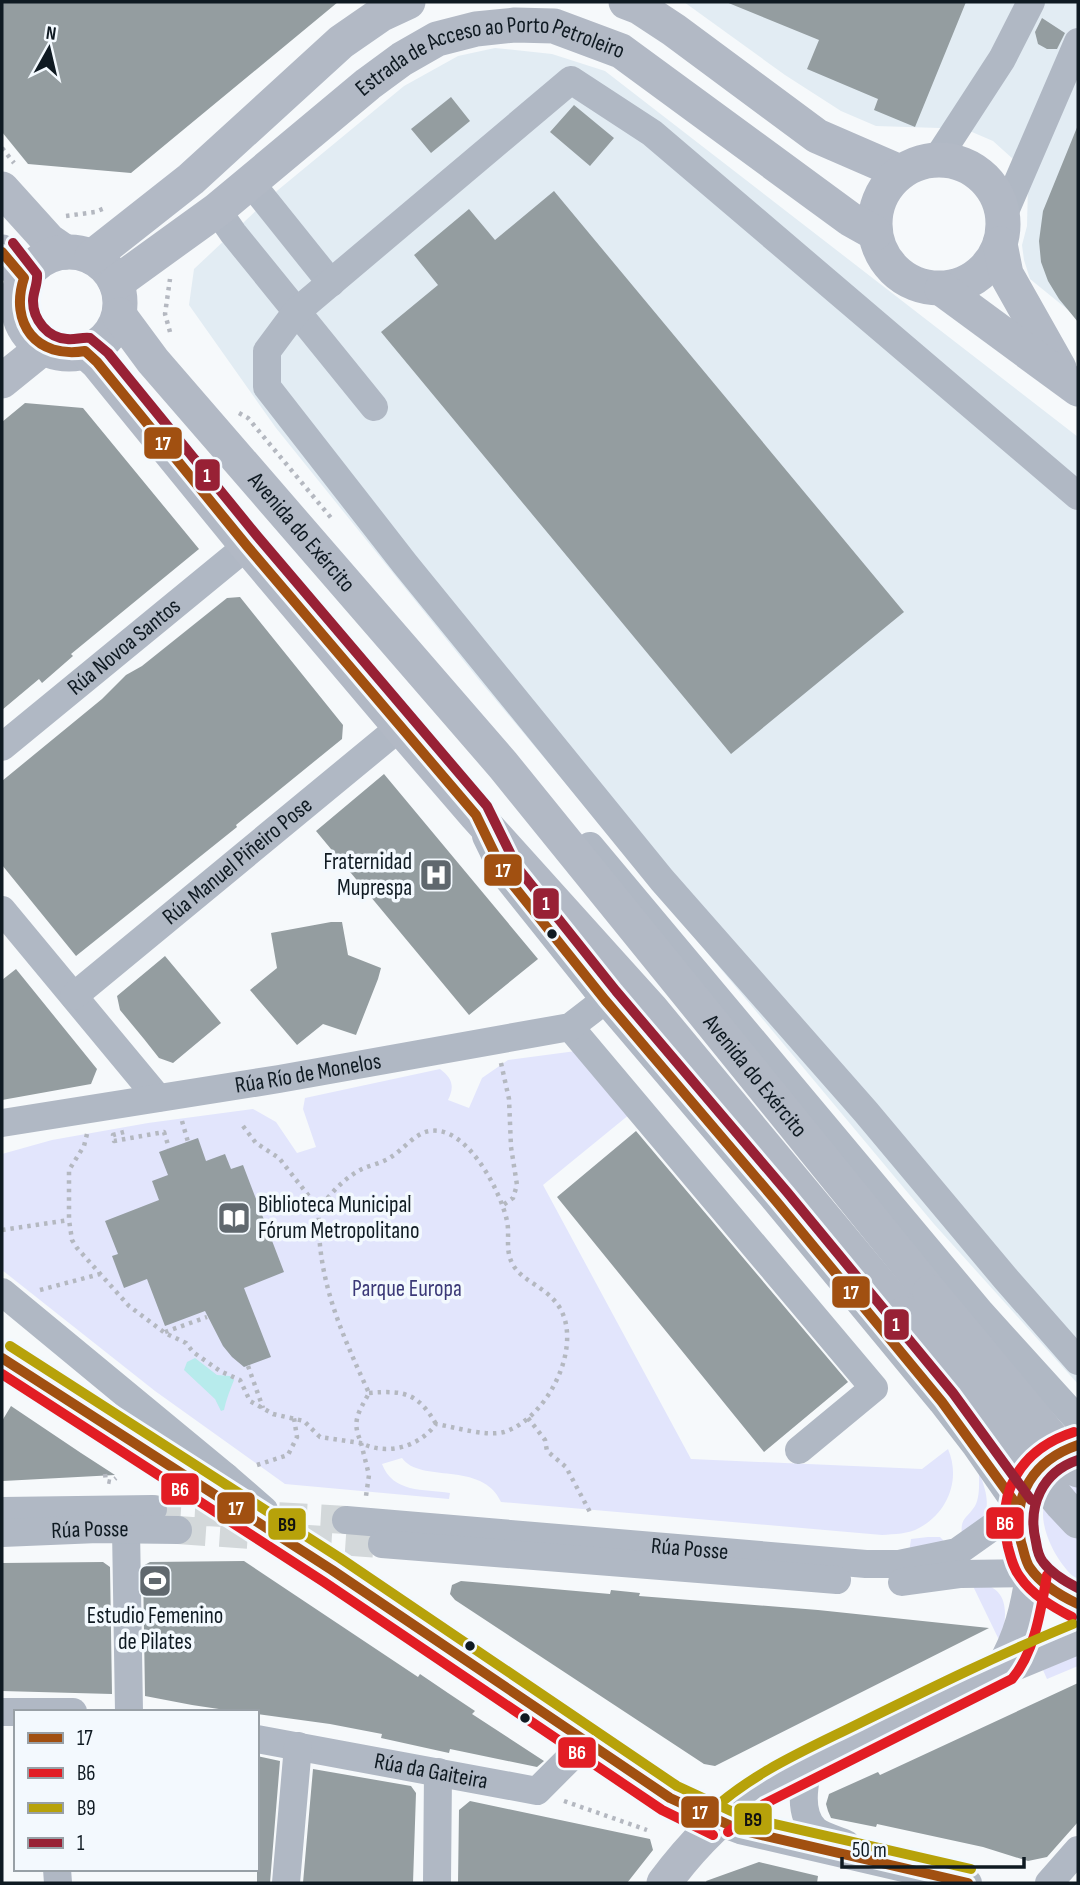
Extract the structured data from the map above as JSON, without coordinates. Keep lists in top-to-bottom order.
{
  "streets": {
    "main road": ["Estrada de Acceso ao Porto Petroleiro", "Avenida do Exército"],
    "street": [
      "Rúa Novoa Santos",
      "Rúa Manuel Piñeiro Pose",
      "Rúa Río de Monelos",
      "Rúa Posse",
      "Rúa da Gaiteira"
    ]
  },
  "crossings": [
    ["Estrada de Acceso ao Porto Petroleiro", "Avenida do Exército"],
    ["Avenida do Exército", "Rúa Novoa Santos"],
    ["Avenida do Exército", "Rúa Manuel Piñeiro Pose"],
    ["Avenida do Exército", "Rúa Río de Monelos"],
    ["Avenida do Exército", "Rúa Posse"]
  ],
  "parks": ["Parque Europa"],
  "places": {
    "hospital": ["Fraternidad Muprespa"],
    "library": ["Biblioteca Municipal Fórum Metropolitano"],
    "sports": ["Estudio Femenino de Pilates"]
  },
  "lines": [
    "transit line 1",
    "transit line 17",
    "transit line B9",
    "transit line B6"
  ],
  "legend": [
    "17",
    "B6",
    "B9",
    "1"
  ],
  "scale_bar": "50 m",
  "north": "top"
}
